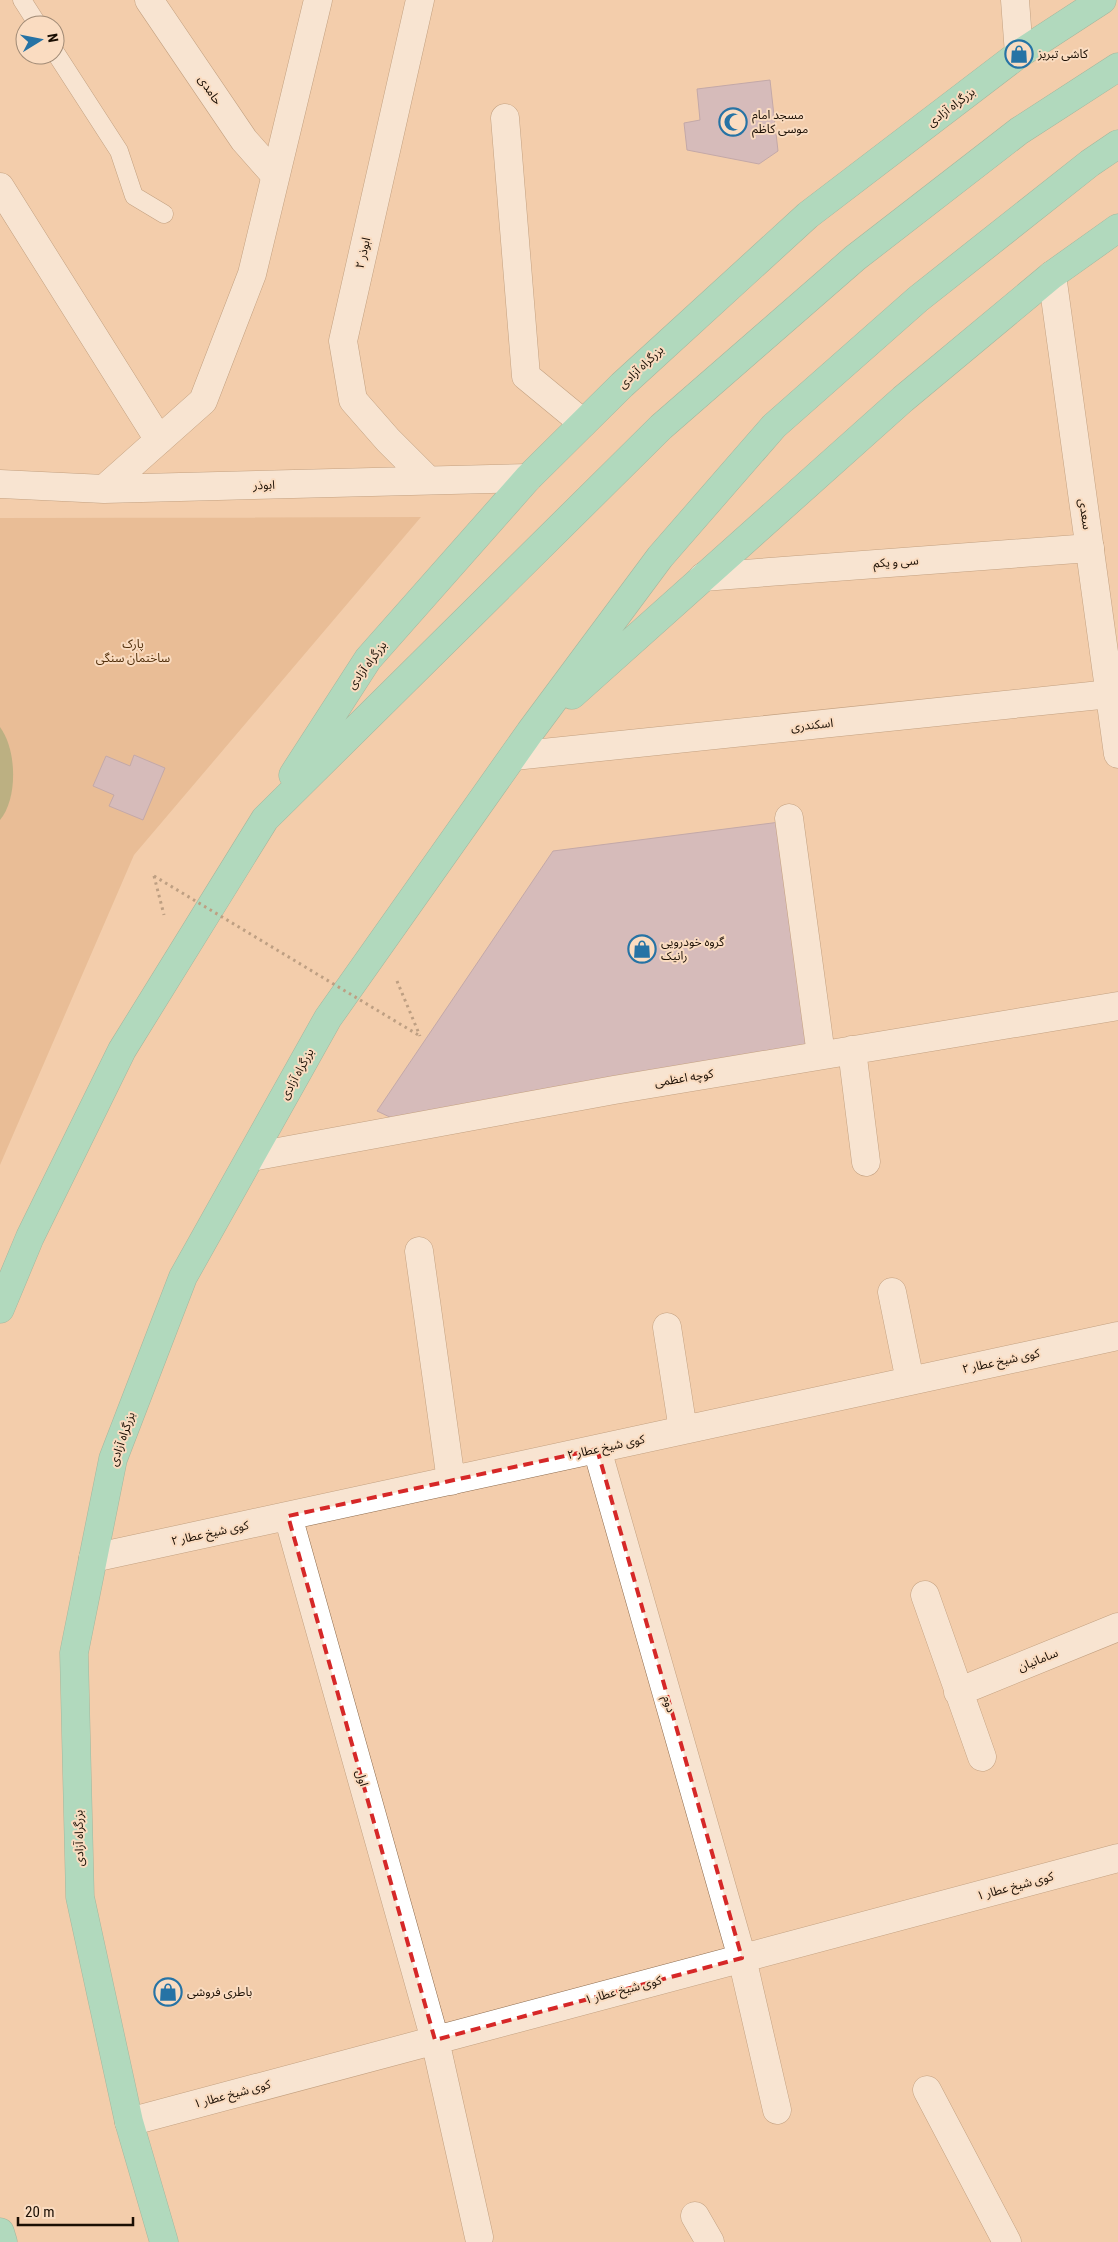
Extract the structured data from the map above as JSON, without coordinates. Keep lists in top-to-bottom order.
{
  "streets": {
    "highway": ["بزرگراه آزادی"],
    "street": [
      "حامدی",
      "ابوذر ۲",
      "ابوذر",
      "سعدی",
      "سی و یکم",
      "اسکندری",
      "کوچه اعظمی",
      "کوی شیخ عطار ۲",
      "سامانیان",
      "دوم",
      "اول",
      "کوی شیخ عطار ۱"
    ]
  },
  "crossings": [
    ["بزرگراه آزادی", "ابوذر"],
    ["بزرگراه آزادی", "سعدی"],
    ["بزرگراه آزادی", "سی و یکم"],
    ["بزرگراه آزادی", "اسکندری"],
    ["بزرگراه آزادی", "کوچه اعظمی"],
    ["بزرگراه آزادی", "کوی شیخ عطار ۲"],
    ["بزرگراه آزادی", "کوی شیخ عطار ۱"],
    ["ابوذر ۲", "ابوذر"],
    ["سعدی", "سی و یکم"],
    ["سعدی", "اسکندری"],
    ["کوی شیخ عطار ۲", "دوم"],
    ["کوی شیخ عطار ۲", "اول"],
    ["دوم", "کوی شیخ عطار ۱"],
    ["اول", "کوی شیخ عطار ۱"]
  ],
  "parks": ["پارک ساختمان سنگی"],
  "places": {
    "shop": ["کاشی تبریز", "گروه خودرویی رانیک", "باطری فروشی"],
    "mosque": ["مسجد امام موسی کاظم"]
  },
  "scale_bar": "20 m",
  "north": "right"
}
